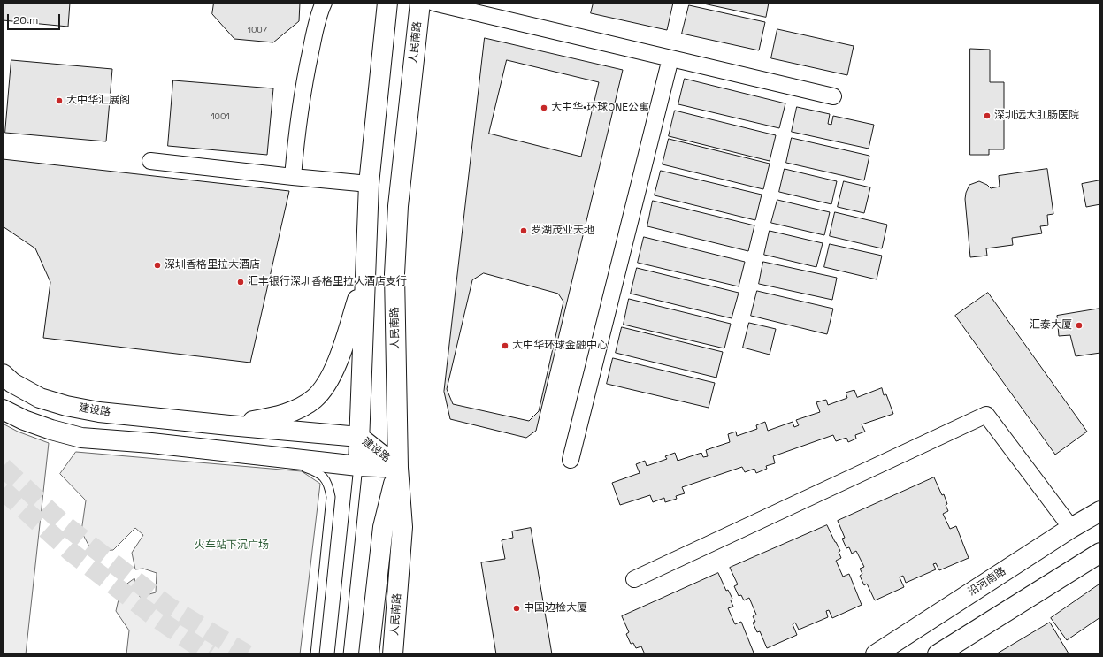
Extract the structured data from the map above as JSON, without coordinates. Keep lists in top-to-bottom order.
{
  "streets": {
    "main road": ["人民南路", "建设路", "沿河南路"]
  },
  "crossings": [
    ["人民南路", "建设路"]
  ],
  "parks": ["火车站下沉广场"],
  "places": [
    "大中华汇展阁",
    "大中华•环球ONE公寓",
    "深圳远大肛肠医院",
    "罗湖茂业天地",
    "深圳香格里拉大酒店",
    "汇丰银行深圳香格里拉大酒店支行",
    "汇泰大厦",
    "大中华环球金融中心",
    "中国边检大厦"
  ],
  "house_numbers": ["1007", "1001"],
  "scale_bar": "20 m"
}
